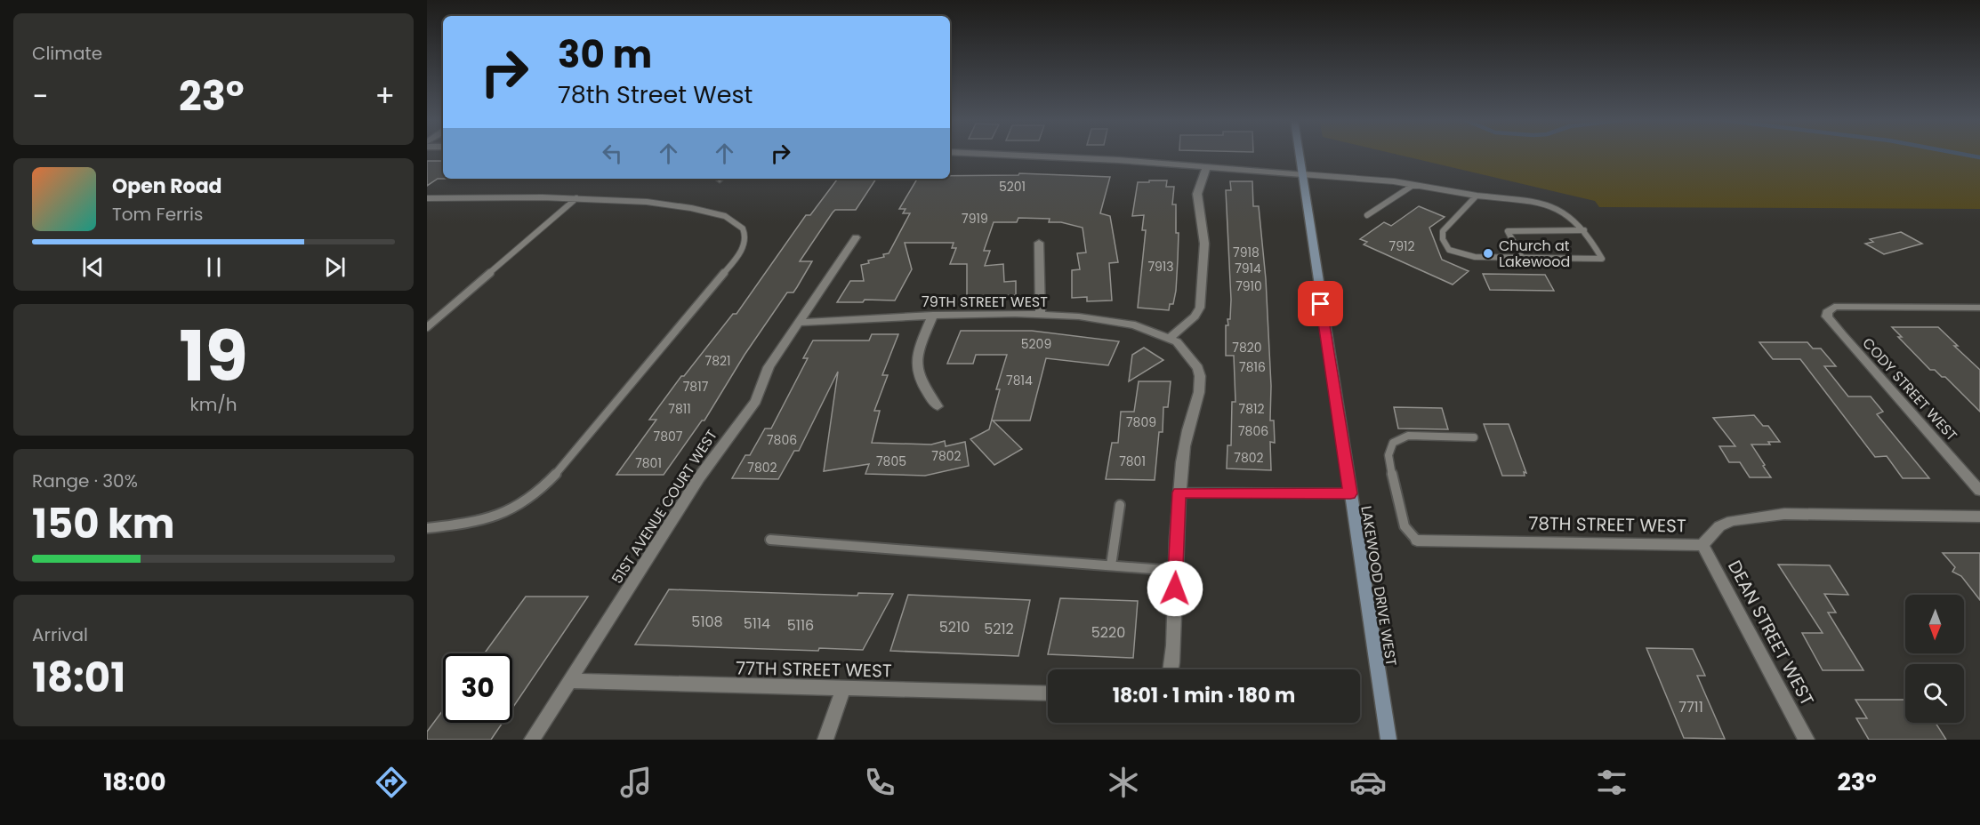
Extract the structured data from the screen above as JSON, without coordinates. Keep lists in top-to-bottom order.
{
  "streets": {
    "main road": ["LAKEWOOD DRIVE WEST"],
    "street": [
      "79TH STREET WEST",
      "CODY STREET WEST",
      "51ST AVENUE COURT WEST",
      "78TH STREET WEST",
      "DEAN STREET WEST",
      "77TH STREET WEST"
    ]
  },
  "crossings": [
    ["79TH STREET WEST", "51ST AVENUE COURT WEST"],
    ["51ST AVENUE COURT WEST", "77TH STREET WEST"],
    ["78TH STREET WEST", "DEAN STREET WEST"]
  ],
  "places": ["Church at Lakewood"],
  "house_numbers": [
    "5201",
    "7919",
    "7912",
    "7918",
    "7913",
    "7914",
    "7910",
    "5209",
    "7820",
    "7821",
    "7816",
    "7814",
    "7817",
    "7811",
    "7812",
    "7809",
    "7806",
    "7807",
    "7806",
    "7802",
    "7802",
    "7805",
    "7801",
    "7801",
    "7802",
    "5108",
    "5114",
    "5116",
    "5210",
    "5212",
    "5220",
    "7711"
  ],
  "north": "bottom",
  "page": {
    "tile": [
      "Climate",
      ["19", "km/h"],
      ["Range · 30%", "150 km"],
      ["Arrival", "18:01"]
    ],
    "turn": ["30 m", "78th Street West"],
    "heat": ["−", "23°", "+"],
    "song": ["Open Road", "Tom Ferris"],
    "limit": "30",
    "trip": "18:01 · 1 min · 180 m",
    "tabs": ["18:00", "23°"]
  }
}
